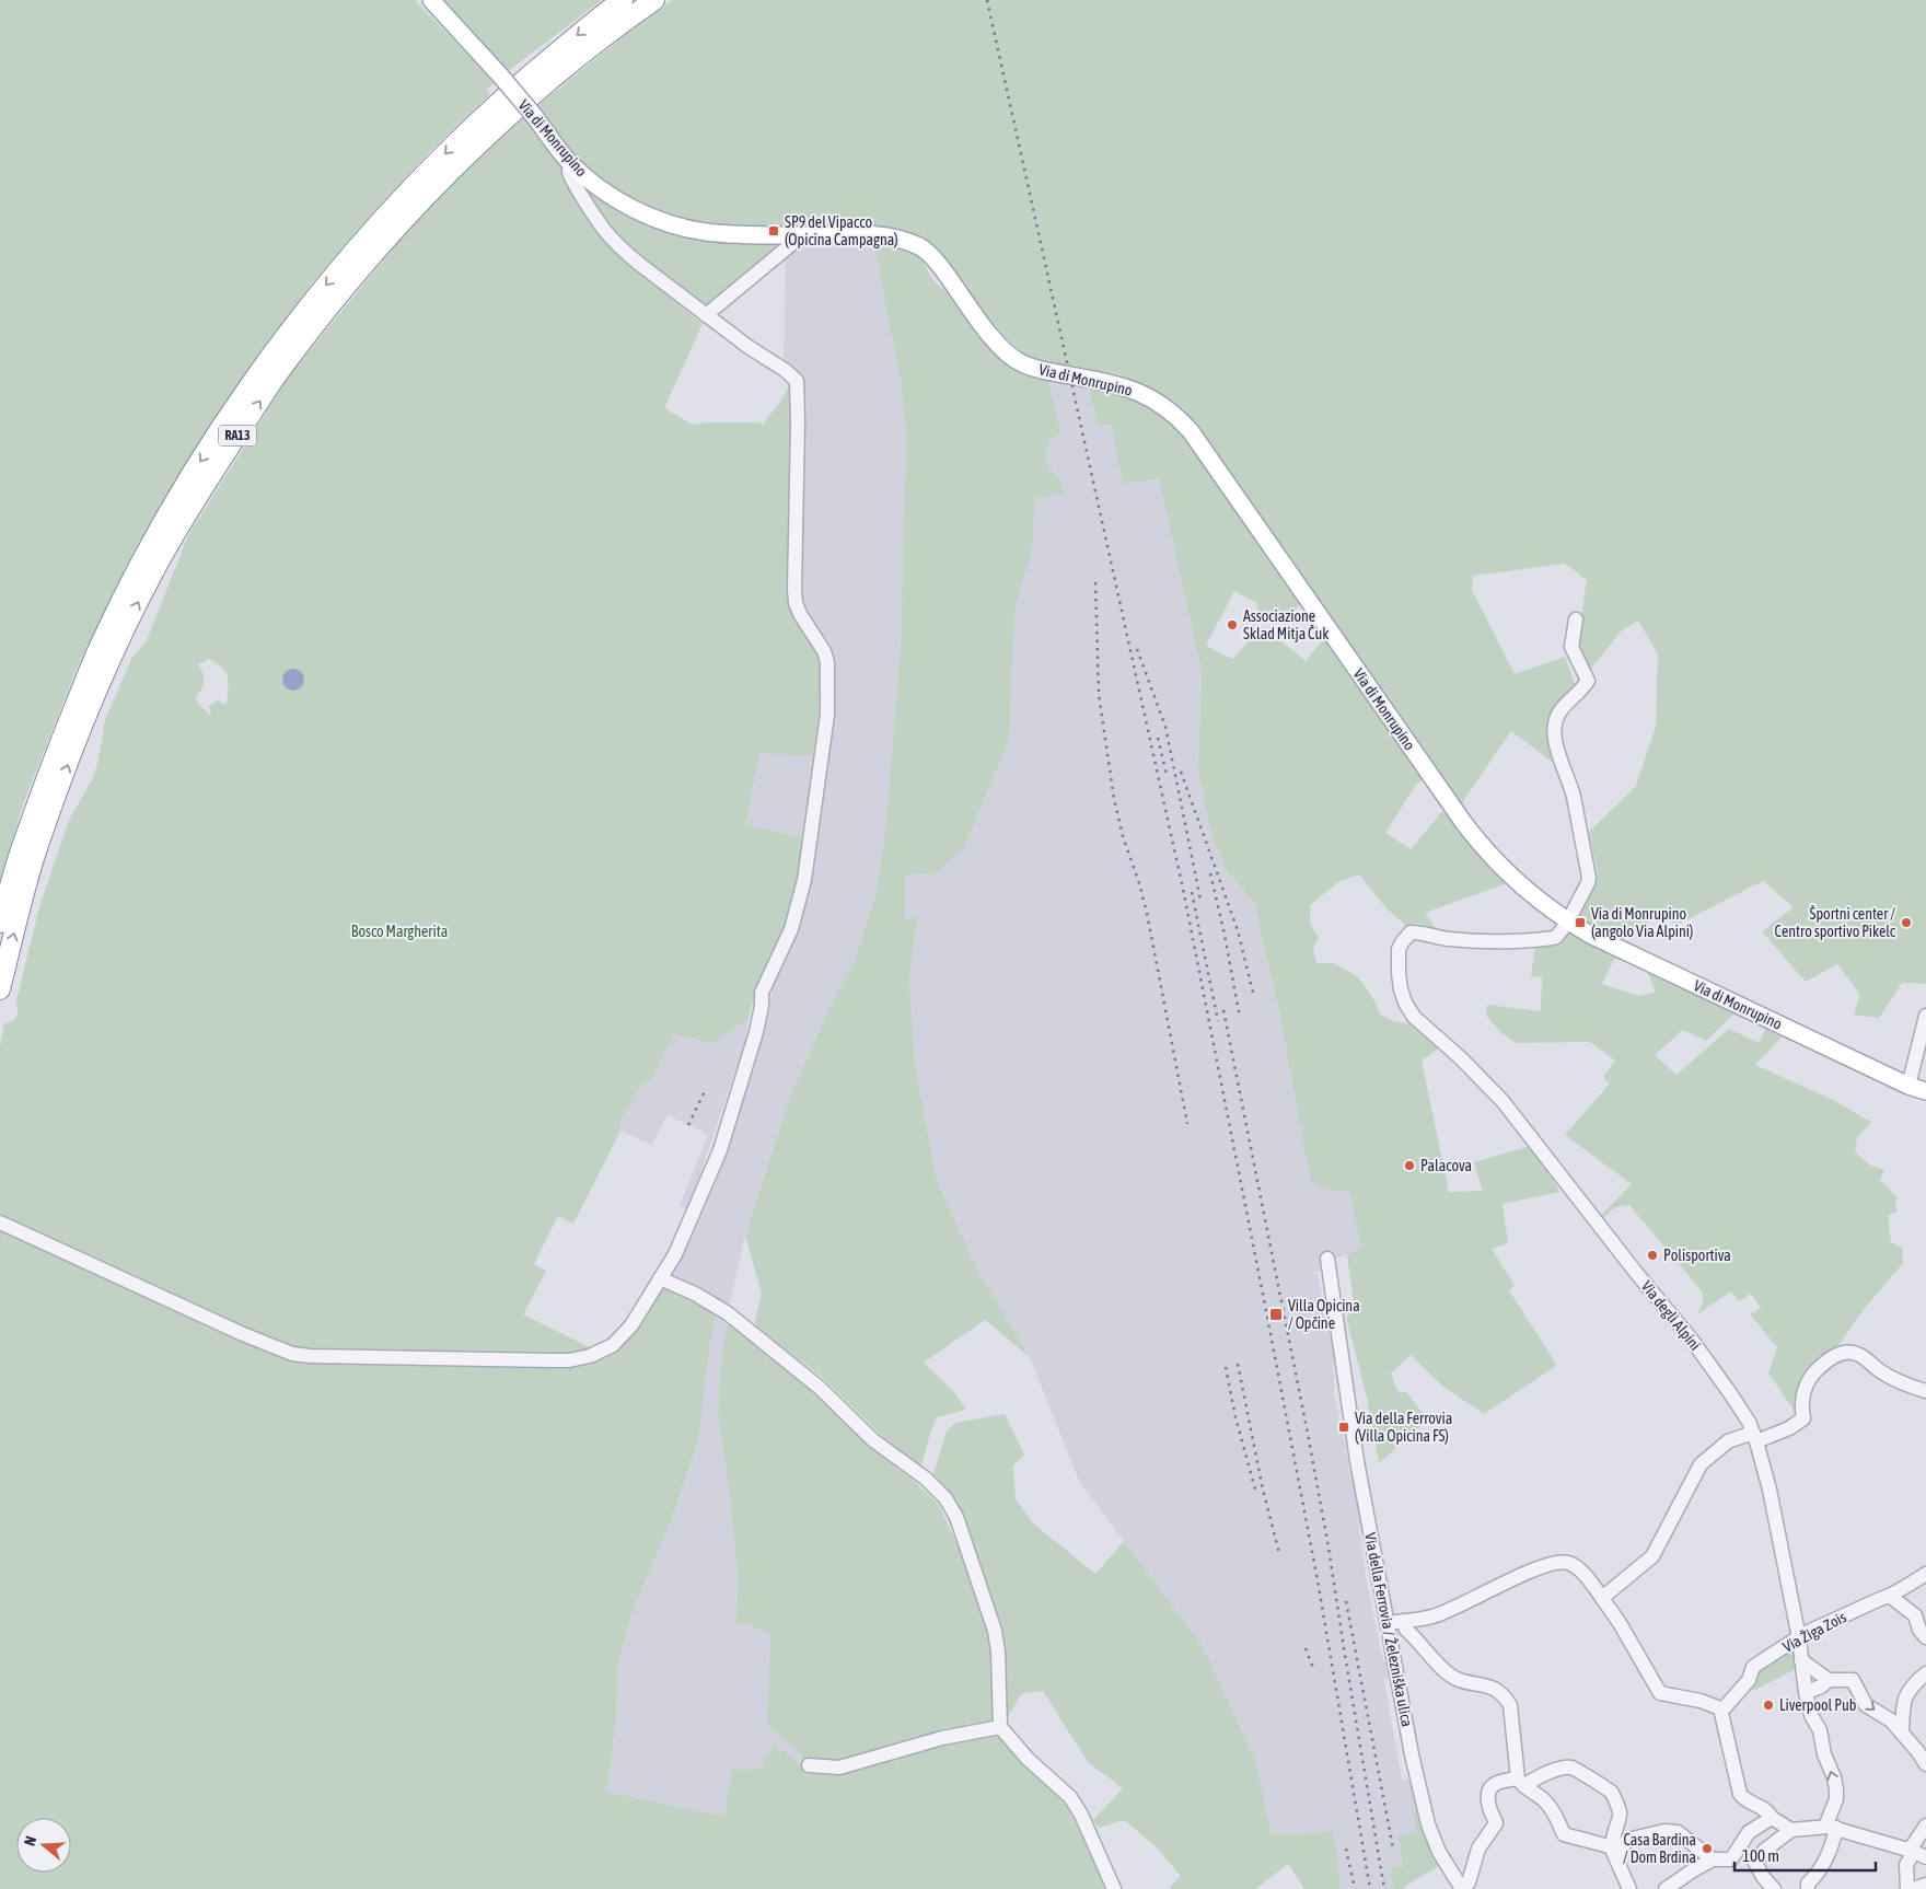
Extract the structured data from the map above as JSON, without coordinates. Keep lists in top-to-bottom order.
{
  "streets": {
    "highway": ["RA13"],
    "main road": ["Via di Monrupino"],
    "street": ["Via degli Alpini", "Via della Ferrovia / Železniška ulica", "Via Žiga Zois"]
  },
  "crossings": [
    ["Via di Monrupino", "Via degli Alpini"],
    ["Via degli Alpini", "Via Žiga Zois"]
  ],
  "parks": ["Bosco Margherita"],
  "places": {
    "transit": [
      "SP9 del Vipacco (Opicina Campagna)",
      "Via di Monrupino (angolo Via Alpini)",
      "Villa Opicina / Opčine",
      "Via della Ferrovia (Villa Opicina FS)"
    ],
    "other": [
      "Associazione Sklad Mitja Čuk",
      "Športni center / Centro sportivo Pikelc",
      "Palacova",
      "Polisportiva",
      "Liverpool Pub",
      "Casa Bardina / Dom Brdina"
    ]
  },
  "scale_bar": "100 m",
  "north": "left"
}
